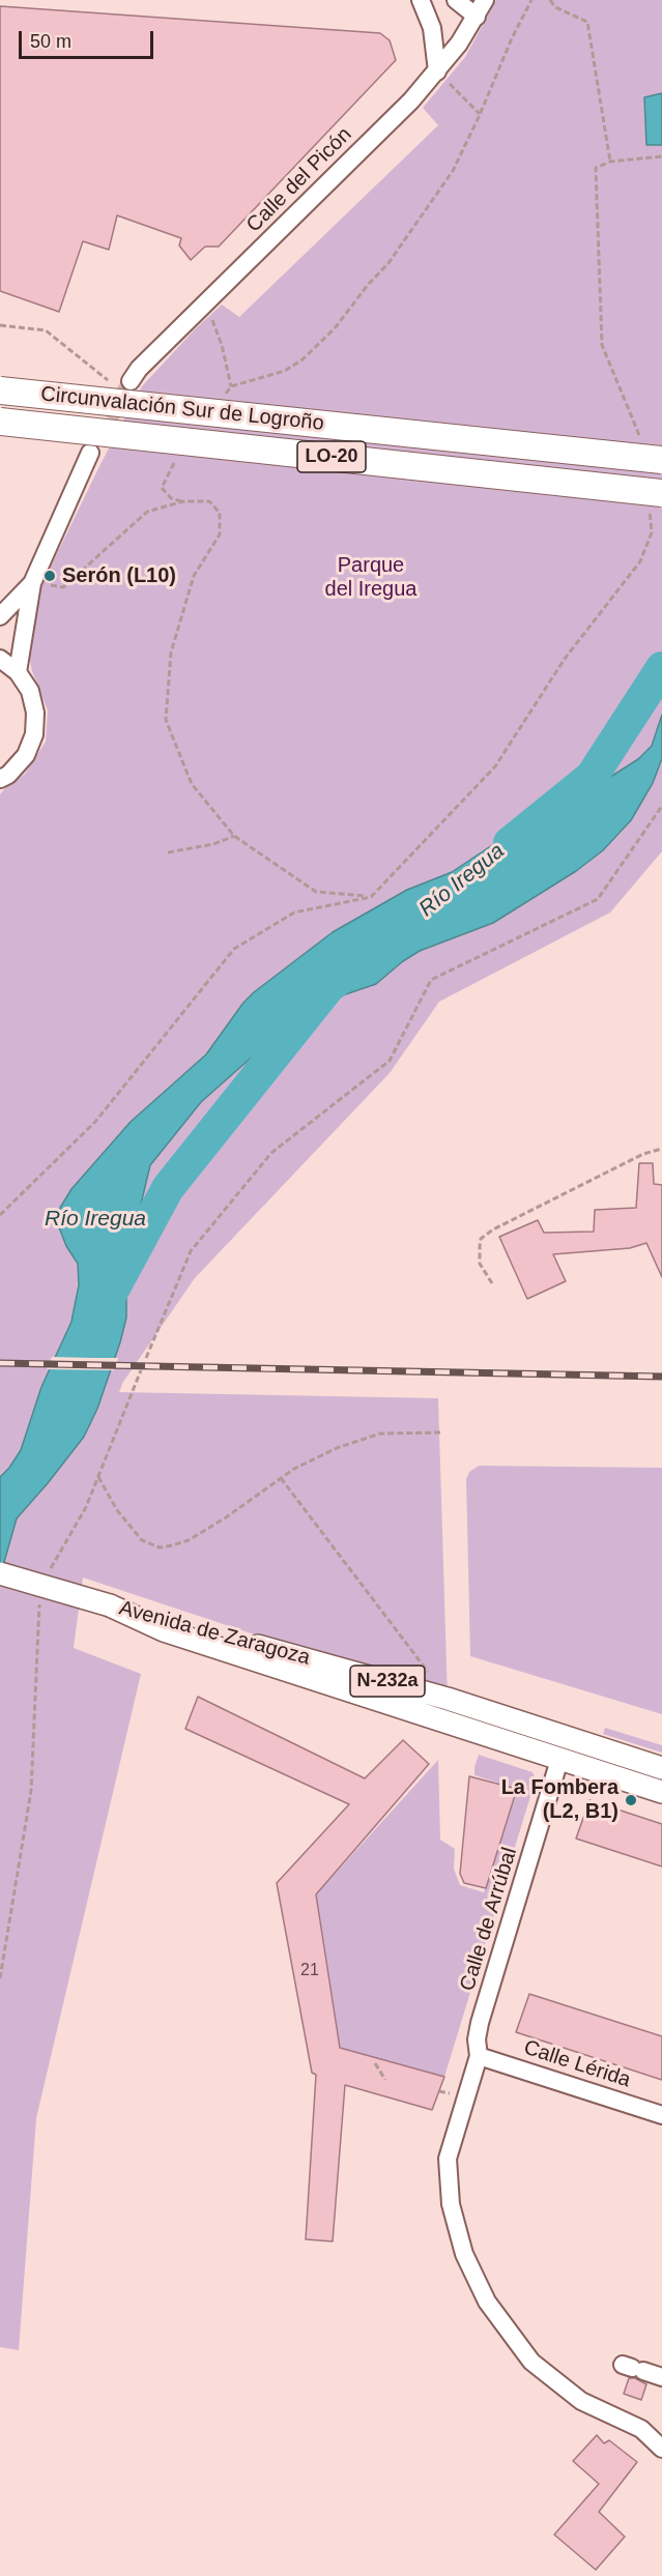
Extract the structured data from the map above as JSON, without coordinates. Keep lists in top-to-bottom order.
{
  "streets": {
    "highway": ["Circunvalación Sur de Logroño", "LO-20"],
    "main road": ["Avenida de Zaragoza", "N-232a"],
    "street": ["Calle del Picón", "Calle de Arrúbal", "Calle Lérida"]
  },
  "crossings": [
    ["Avenida de Zaragoza", "N-232a"],
    ["Avenida de Zaragoza", "Calle de Arrúbal"],
    ["Calle de Arrúbal", "Calle Lérida"]
  ],
  "water": ["Río Iregua"],
  "parks": ["Parque del Iregua"],
  "places": ["Serón (L10)", "La Fombera (L2, B1)"],
  "house_numbers": ["21"],
  "scale_bar": "50 m"
}
